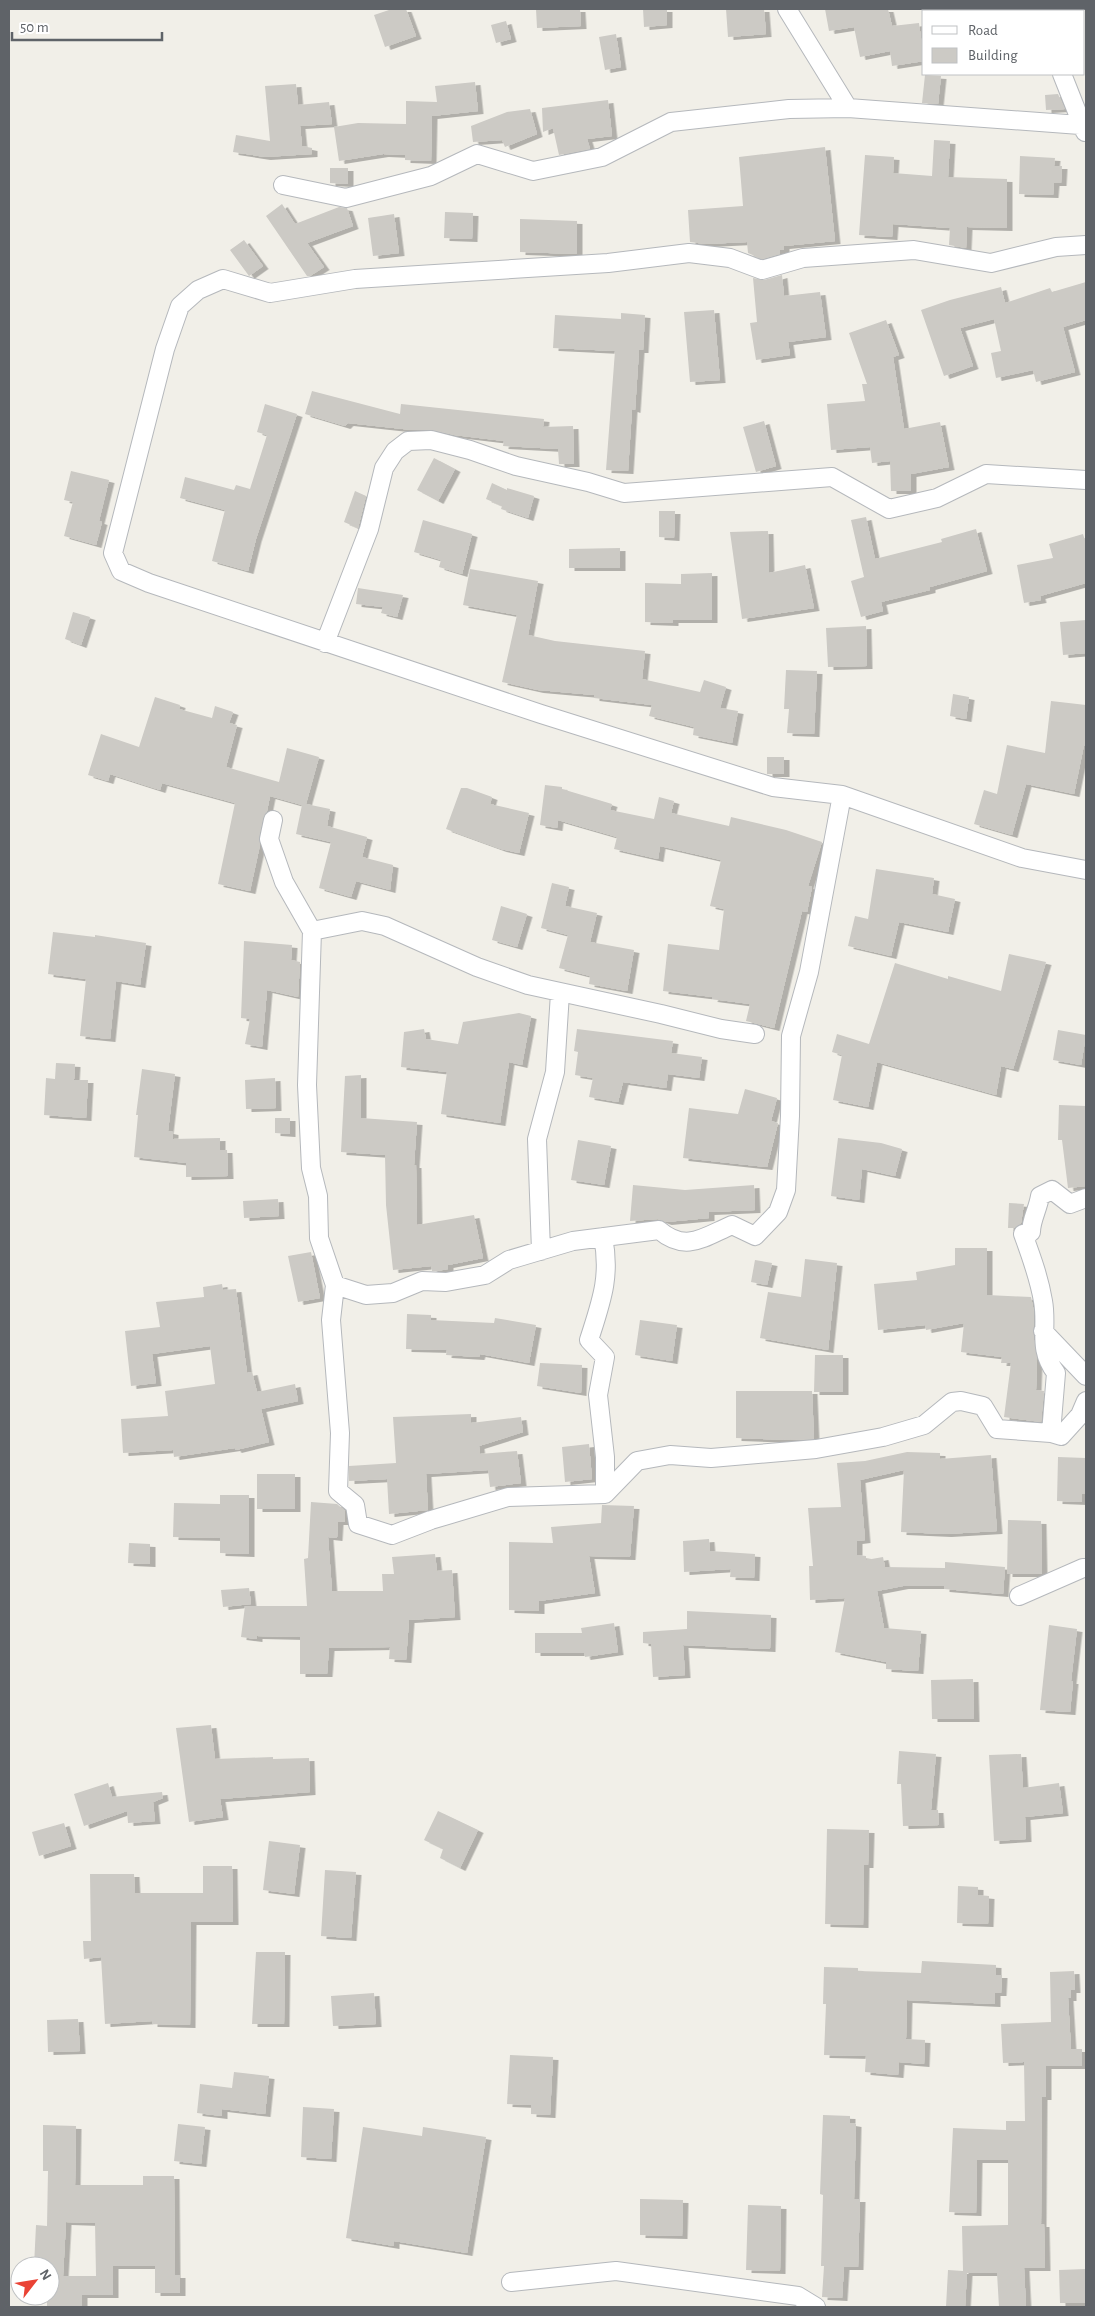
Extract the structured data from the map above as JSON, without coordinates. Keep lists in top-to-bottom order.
{
  "legend": ["Road", "Building"],
  "scale_bar": "50 m",
  "north": "top right"
}
